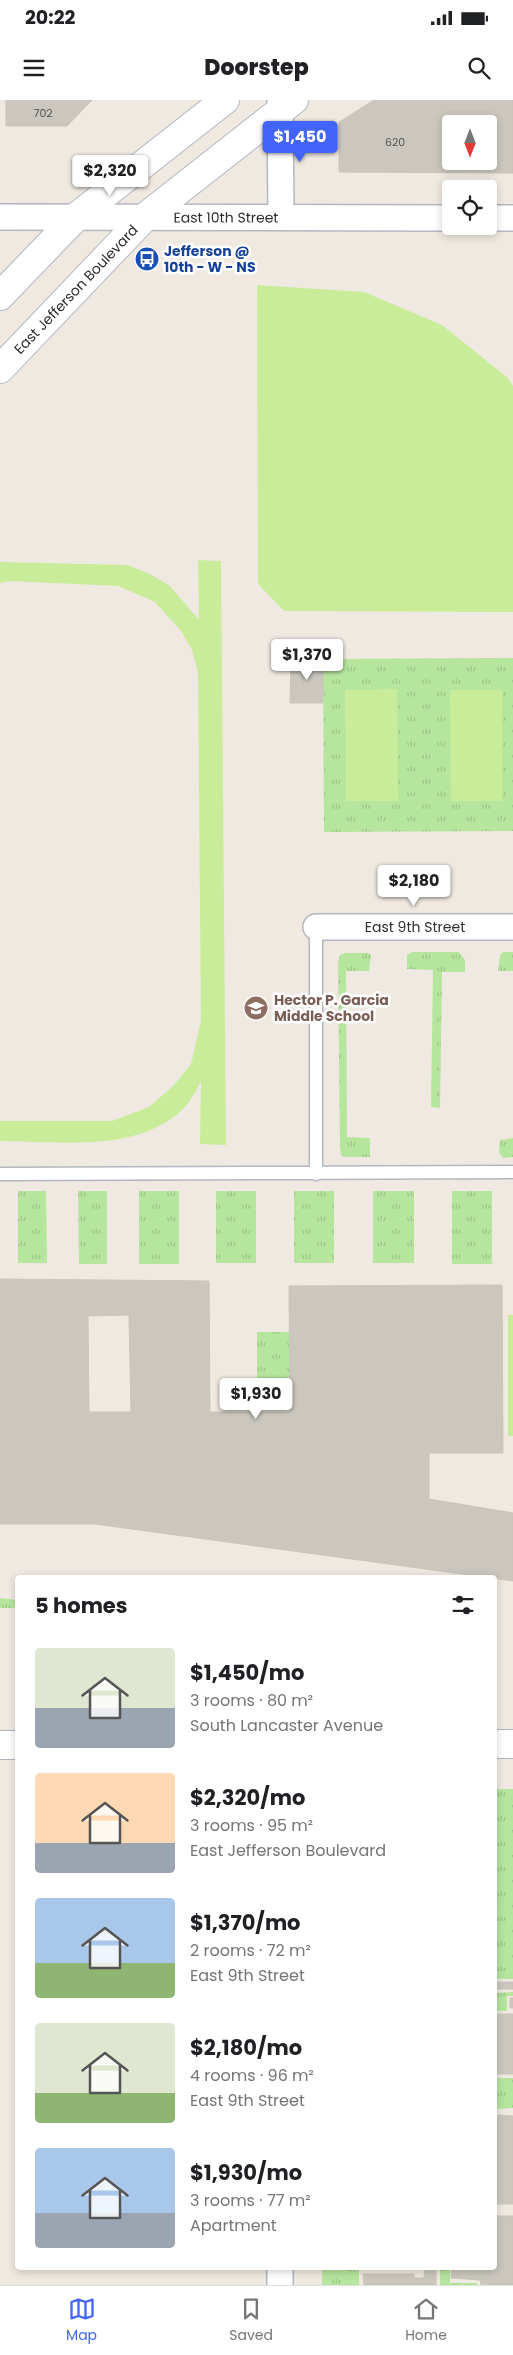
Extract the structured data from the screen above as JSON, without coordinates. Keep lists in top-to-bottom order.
{
  "streets": {
    "main road": ["East Jefferson Boulevard"],
    "street": ["East 10th Street", "East 9th Street"]
  },
  "crossings": [
    ["East 10th Street", "East Jefferson Boulevard"]
  ],
  "places": {
    "bus stop": ["Jefferson @ 10th - W - NS"],
    "school or university": ["Hector P. Garcia Middle School"]
  },
  "house_numbers": ["702", "620"],
  "north": "bottom",
  "page": {
    "status": "20:22",
    "header": "Doorstep",
    "price": [
      "$1,450",
      "$2,320",
      "$1,370",
      "$2,180",
      "$1,930"
    ],
    "heading": "5 homes",
    "list": [
      {
        "name": "$1,450/mo",
        "note": "3 rooms · 80 m² · South Lancaster Avenue"
      },
      {
        "name": "$2,320/mo",
        "note": "3 rooms · 95 m² · East Jefferson Boulevard"
      },
      {
        "name": "$1,370/mo",
        "note": "2 rooms · 72 m² · East 9th Street"
      },
      {
        "name": "$2,180/mo",
        "note": "4 rooms · 96 m² · East 9th Street"
      },
      {
        "name": "$1,930/mo",
        "note": "3 rooms · 77 m² · Apartment"
      }
    ],
    "tabs": ["Map", "Saved", "Home"]
  }
}
